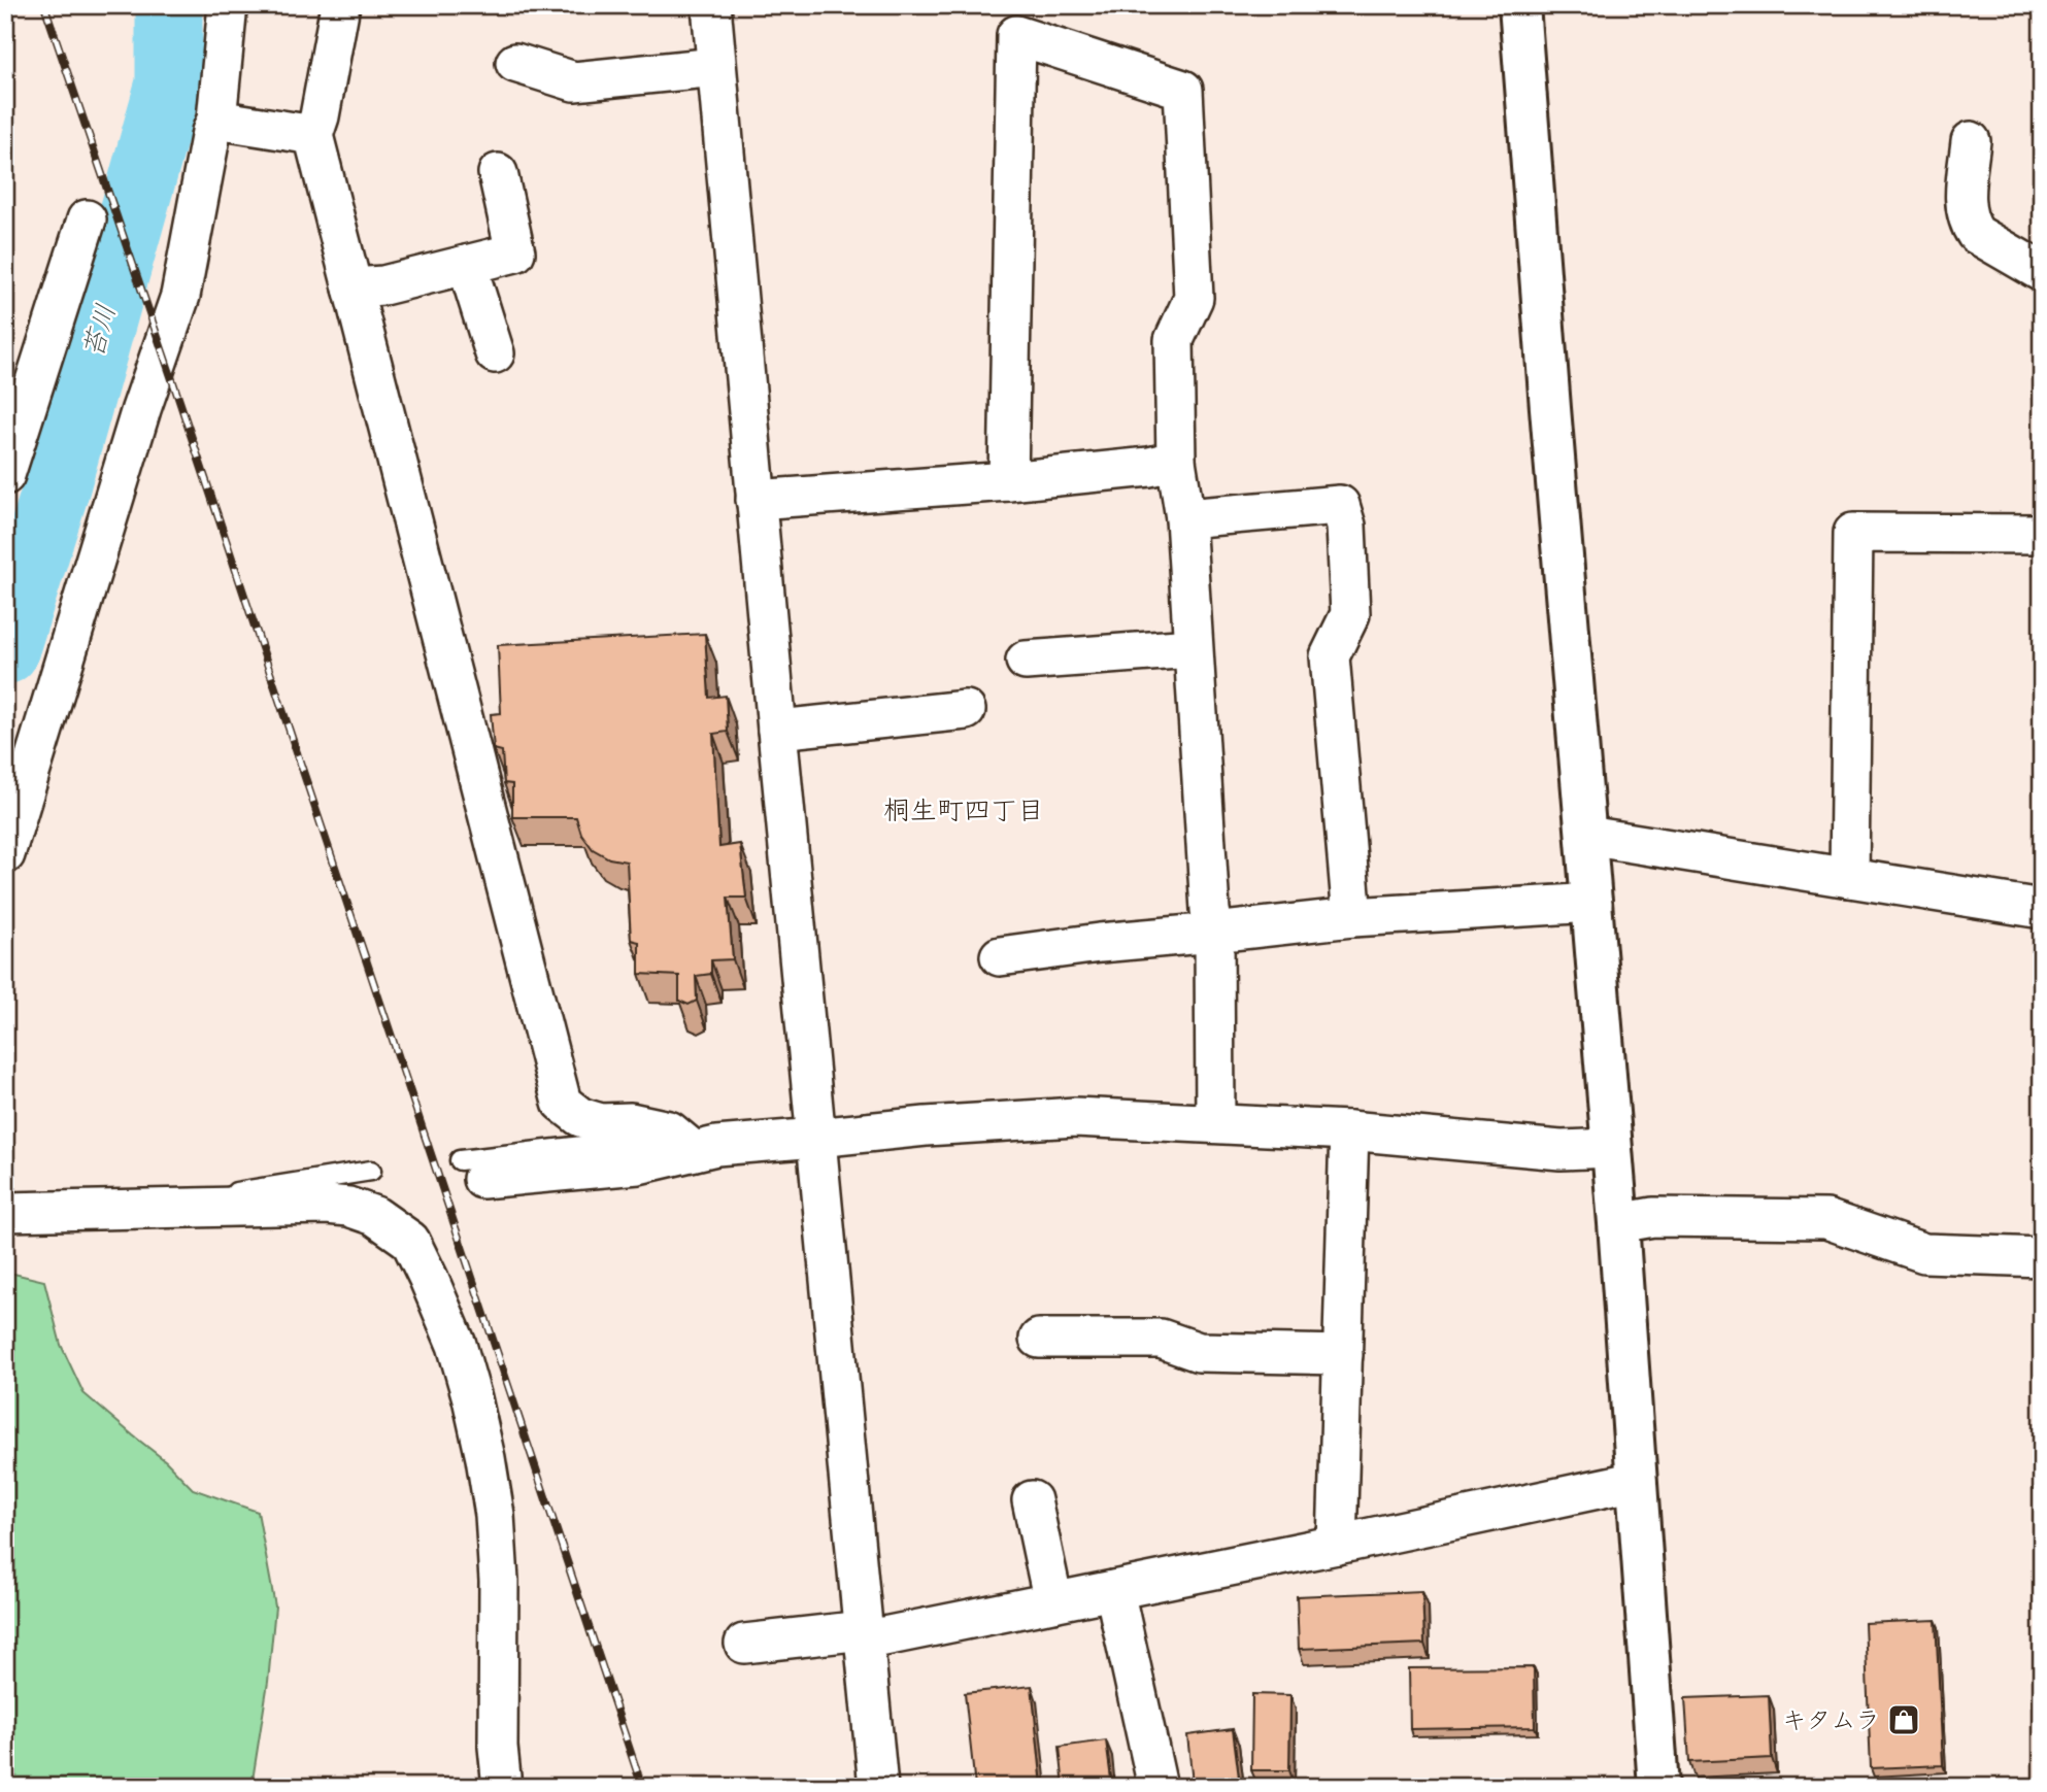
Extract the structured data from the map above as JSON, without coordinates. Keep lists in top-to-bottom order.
{
  "districts": ["桐生町四丁目"],
  "water": ["苔川"],
  "places": {
    "shop": ["キタムラ"]
  }
}
